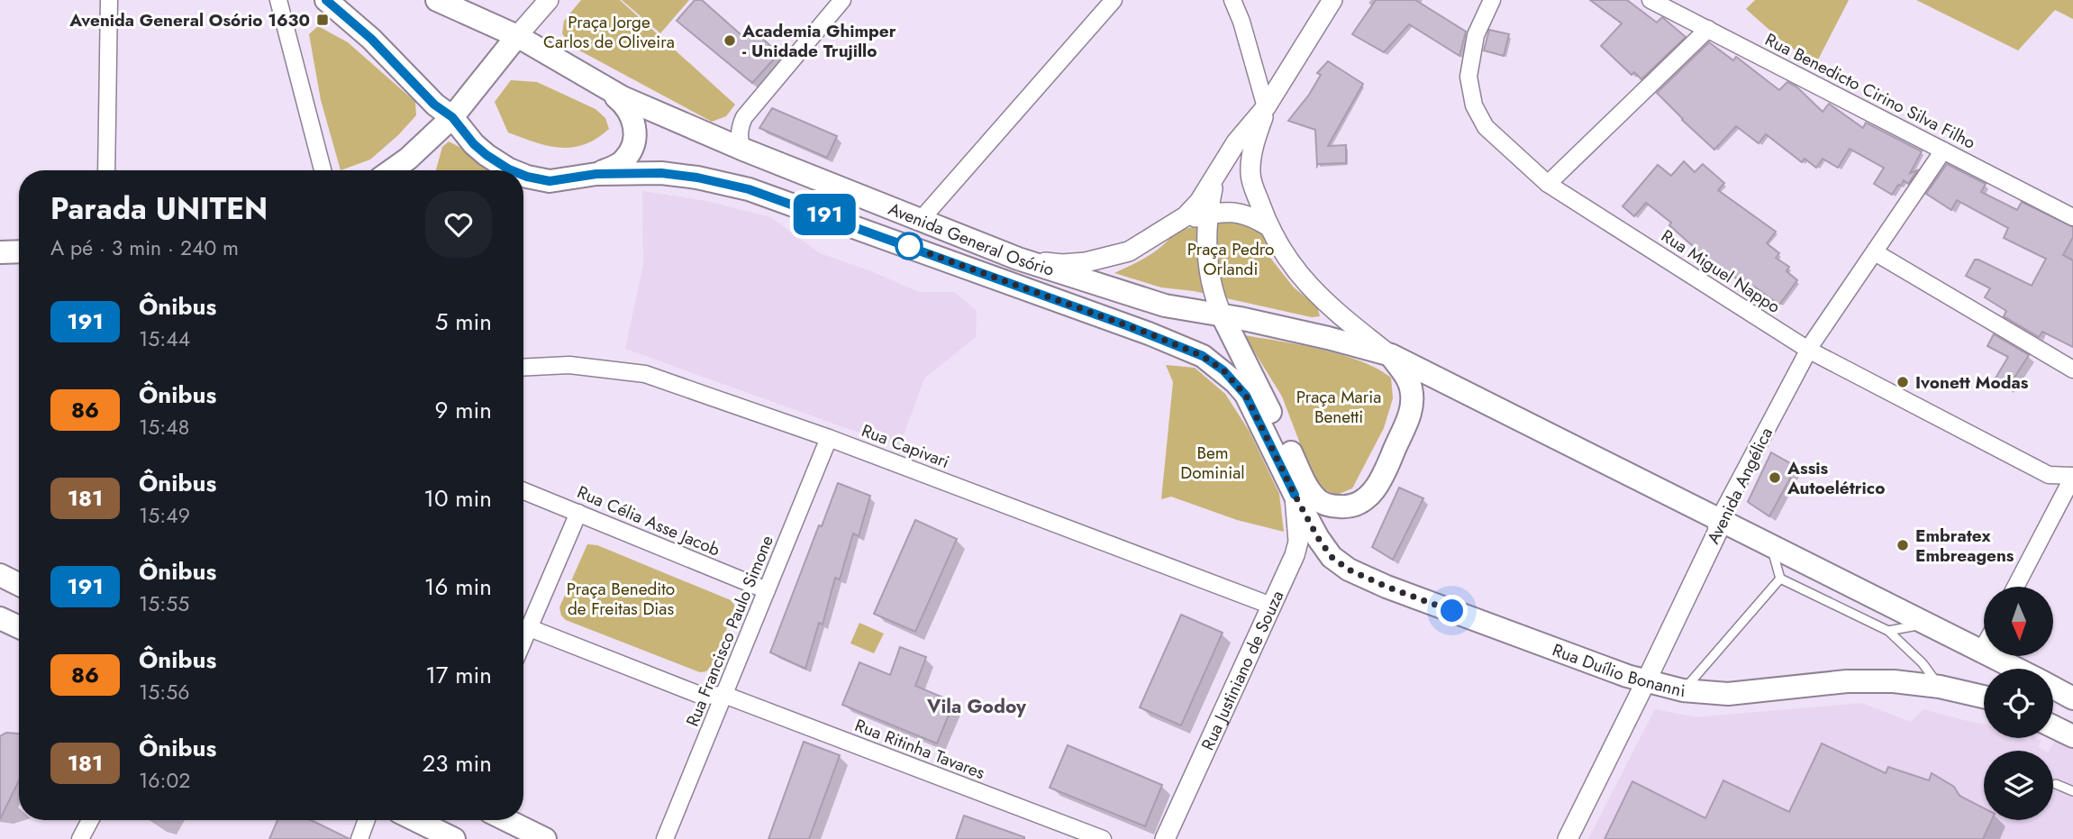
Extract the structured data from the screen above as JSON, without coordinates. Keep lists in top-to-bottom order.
{
  "streets": {
    "main road": ["Avenida General Osório", "Rua Duílio Bonanni"],
    "street": [
      "Rua Benedicto Cirino Silva Filho",
      "Rua Miguel Nappo",
      "Rua Capivari",
      "Avenida Angélica",
      "Rua Célia Asse Jacob",
      "Rua Francisco Paulo Simone",
      "Rua Justiniano de Souza",
      "Rua Ritinha Tavares"
    ]
  },
  "crossings": [
    ["Rua Benedicto Cirino Silva Filho", "Avenida Angélica"],
    ["Avenida General Osório", "Avenida Angélica"],
    ["Avenida General Osório", "Rua Duílio Bonanni"],
    ["Avenida General Osório", "Rua Justiniano de Souza"],
    ["Rua Miguel Nappo", "Avenida Angélica"],
    ["Rua Capivari", "Rua Francisco Paulo Simone"],
    ["Rua Capivari", "Rua Justiniano de Souza"],
    ["Avenida Angélica", "Rua Duílio Bonanni"],
    ["Rua Célia Asse Jacob", "Rua Francisco Paulo Simone"],
    ["Rua Francisco Paulo Simone", "Rua Ritinha Tavares"],
    ["Rua Duílio Bonanni", "Rua Justiniano de Souza"]
  ],
  "districts": ["Vila Godoy"],
  "parks": [
    "Praça Jorge Carlos de Oliveira",
    "Praça Pedro Orlandi",
    "Praça Maria Benetti",
    "Bem Dominial",
    "Praça Benedito de Freitas Dias"
  ],
  "places": {
    "transit": ["Avenida General Osório 1630"],
    "other": [
      "Academia Ghimper - Unidade Trujillo",
      "Ivonett Modas",
      "Assis Autoelétrico",
      "Embratex Embreagens"
    ]
  },
  "lines": ["bus line 191"],
  "north": "bottom",
  "page": {
    "on_map": "191",
    "heading": ["Parada UNITEN", "A pé · 3 min · 240 m"],
    "list": [
      {
        "mark": "191",
        "name": "Ônibus",
        "note": "15:44",
        "value": "5 min"
      },
      {
        "mark": "86",
        "name": "Ônibus",
        "note": "15:48",
        "value": "9 min"
      },
      {
        "mark": "181",
        "name": "Ônibus",
        "note": "15:49",
        "value": "10 min"
      },
      {
        "mark": "191",
        "name": "Ônibus",
        "note": "15:55",
        "value": "16 min"
      },
      {
        "mark": "86",
        "name": "Ônibus",
        "note": "15:56",
        "value": "17 min"
      },
      {
        "mark": "181",
        "name": "Ônibus",
        "note": "16:02",
        "value": "23 min"
      }
    ]
  }
}
